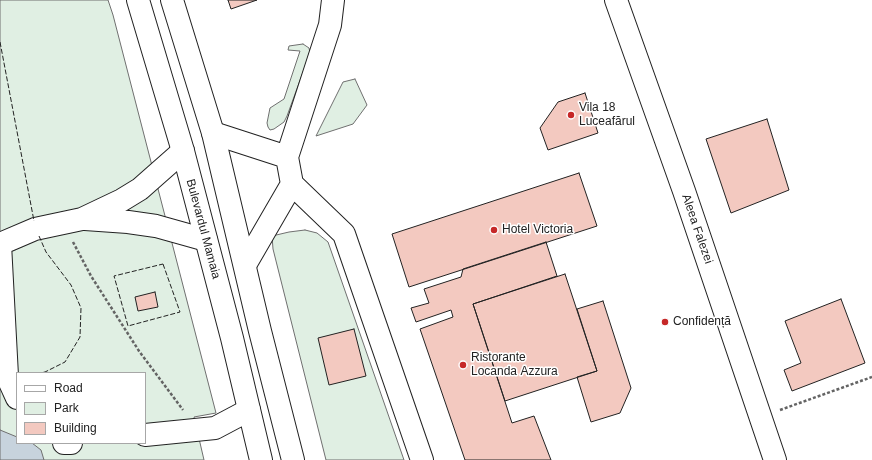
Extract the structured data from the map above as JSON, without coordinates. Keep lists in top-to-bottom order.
{
  "streets": {
    "main road": ["Bulevardul Mamaia", "Aleea Falezei"]
  },
  "places": [
    "Vila 18 Luceafărul",
    "Hotel Victoria",
    "Confidență",
    "Ristorante Locanda Azzura"
  ],
  "legend": ["Road", "Park", "Building"]
}
